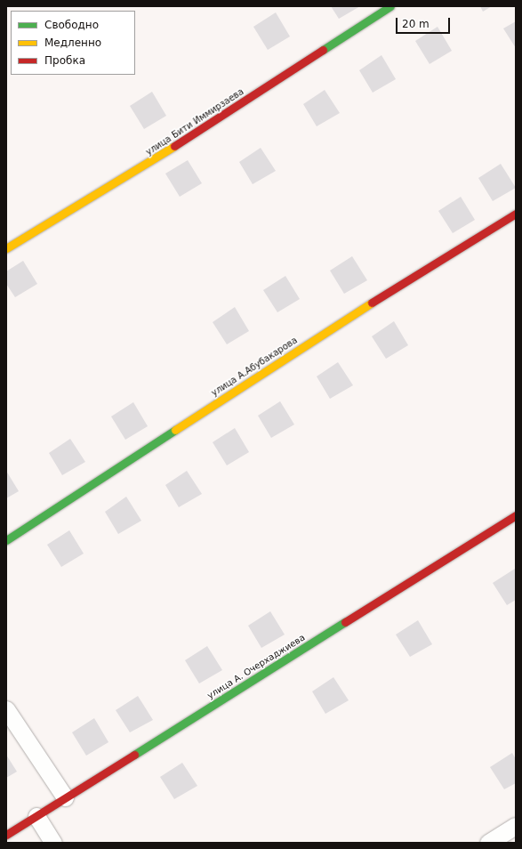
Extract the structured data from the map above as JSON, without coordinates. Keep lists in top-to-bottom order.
{
  "streets": {
    "street": ["улица Бити Иммирзаева", "улица А.Абубакарова", "улица А. Очерхаджиева"]
  },
  "legend": ["Свободно", "Медленно", "Пробка"],
  "scale_bar": "20 m"
}
